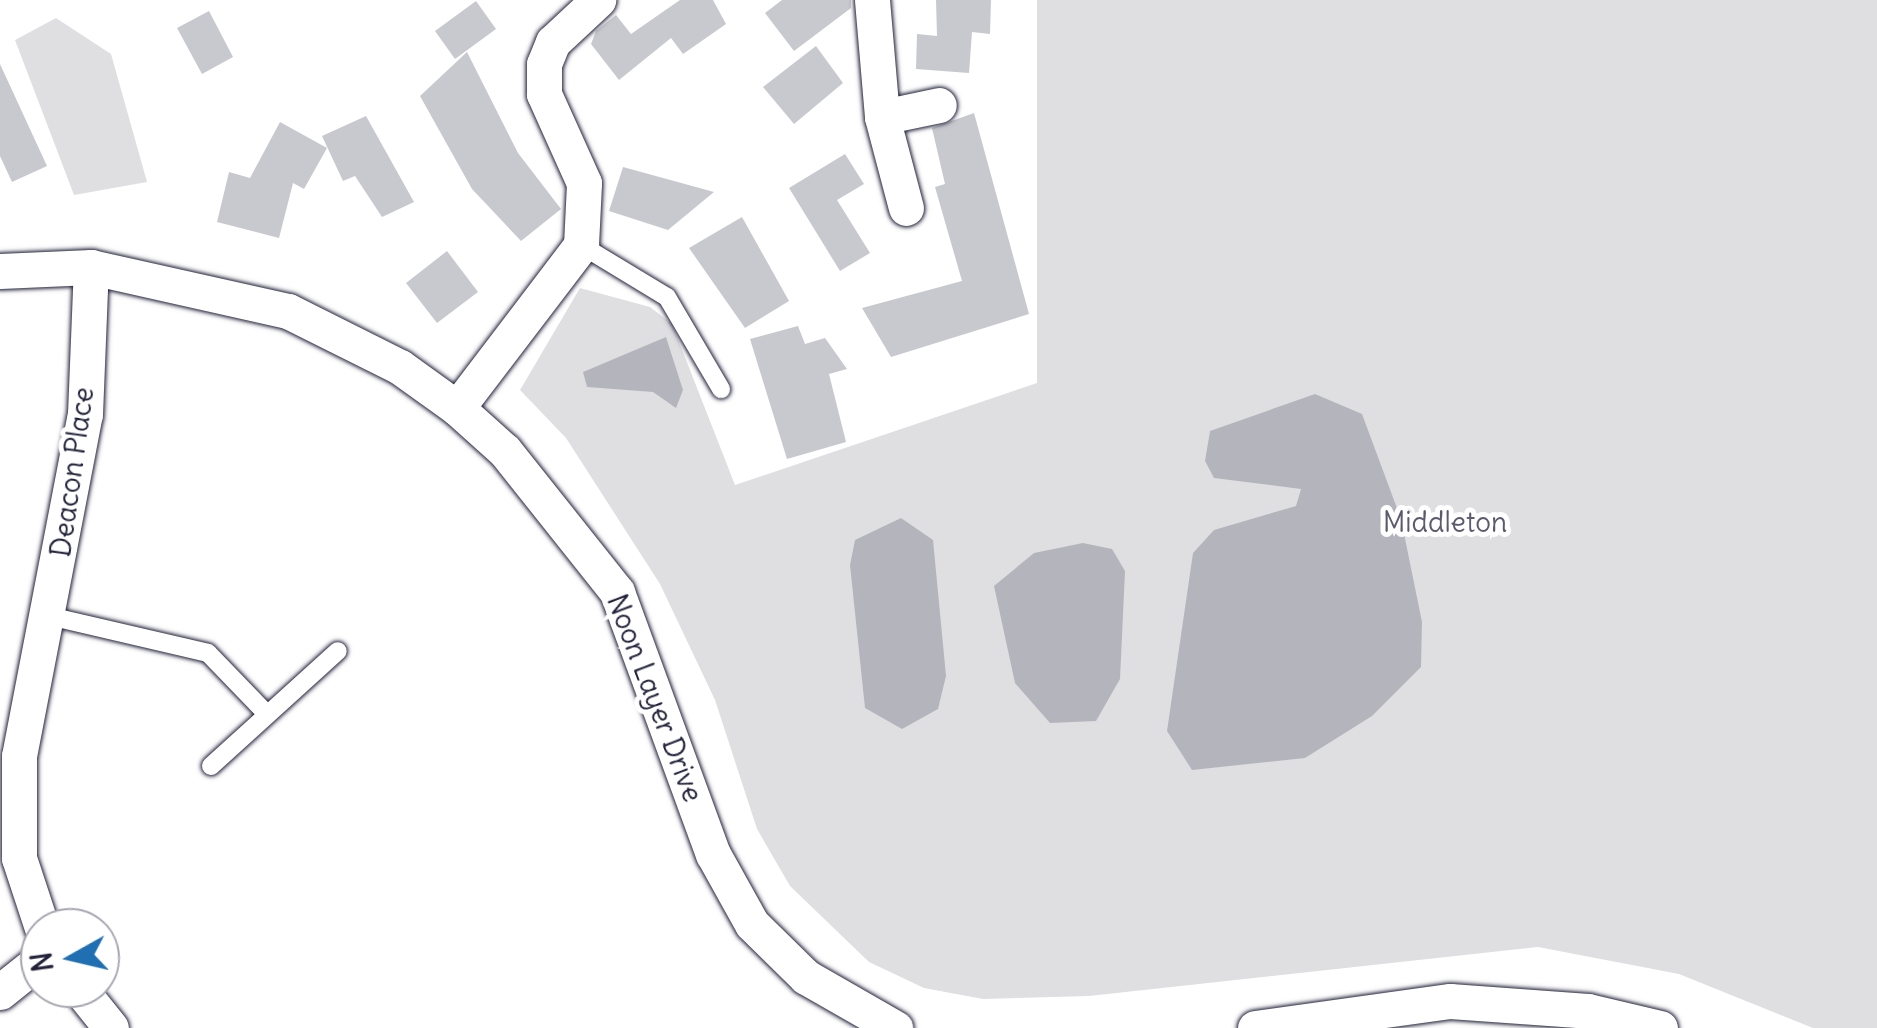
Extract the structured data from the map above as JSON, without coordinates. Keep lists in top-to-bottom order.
{
  "streets": {
    "street": ["Deacon Place", "Noon Layer Drive"]
  },
  "crossings": [
    ["Deacon Place", "Noon Layer Drive"]
  ],
  "parks": ["Middleton"],
  "north": "left"
}
